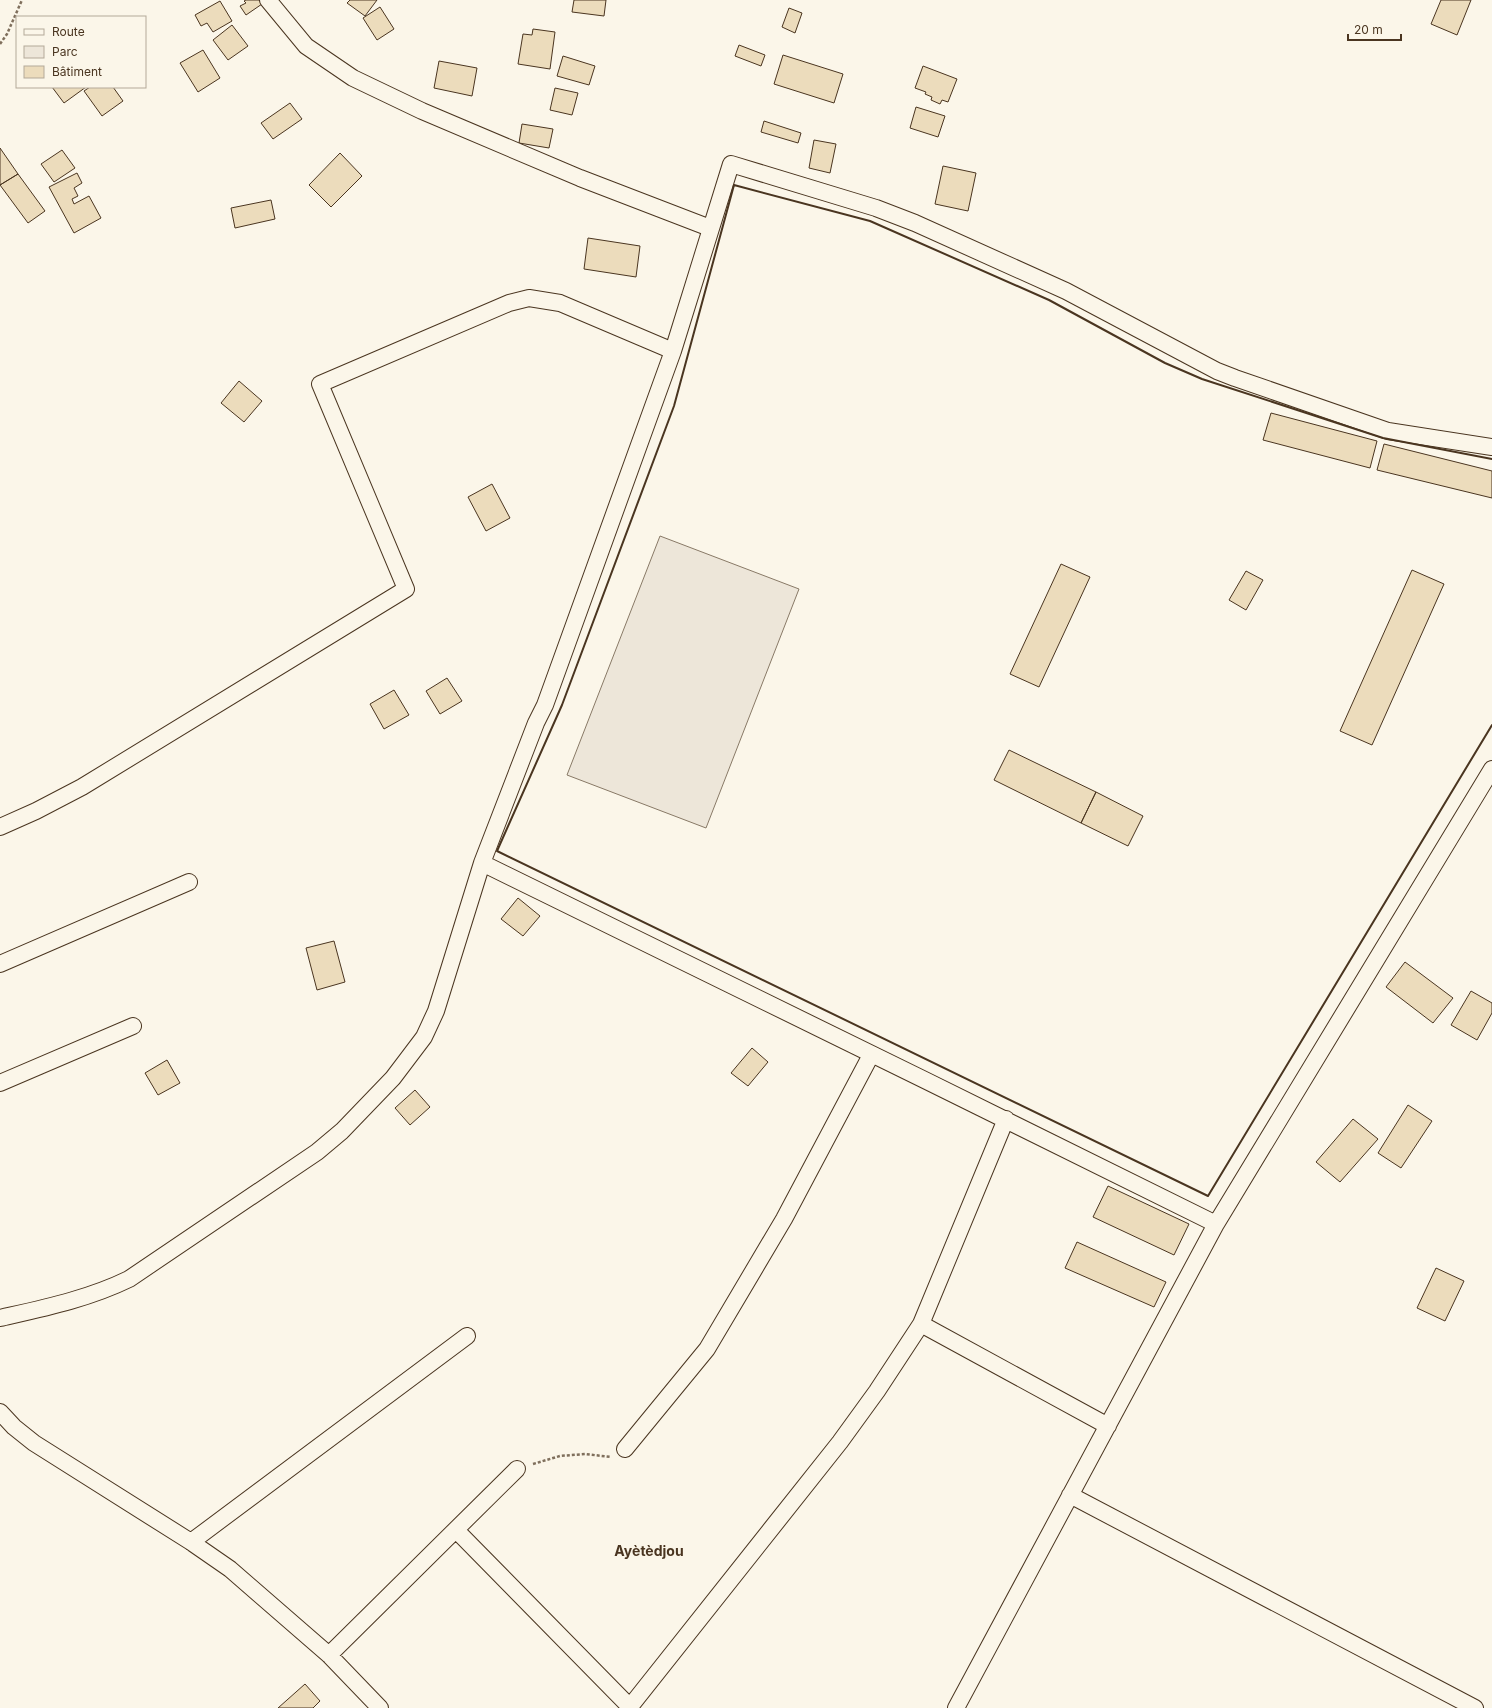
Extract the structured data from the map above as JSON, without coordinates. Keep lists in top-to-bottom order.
{
  "districts": ["Ayètèdjou"],
  "legend": ["Route", "Parc", "Bâtiment"],
  "scale_bar": "20 m"
}
